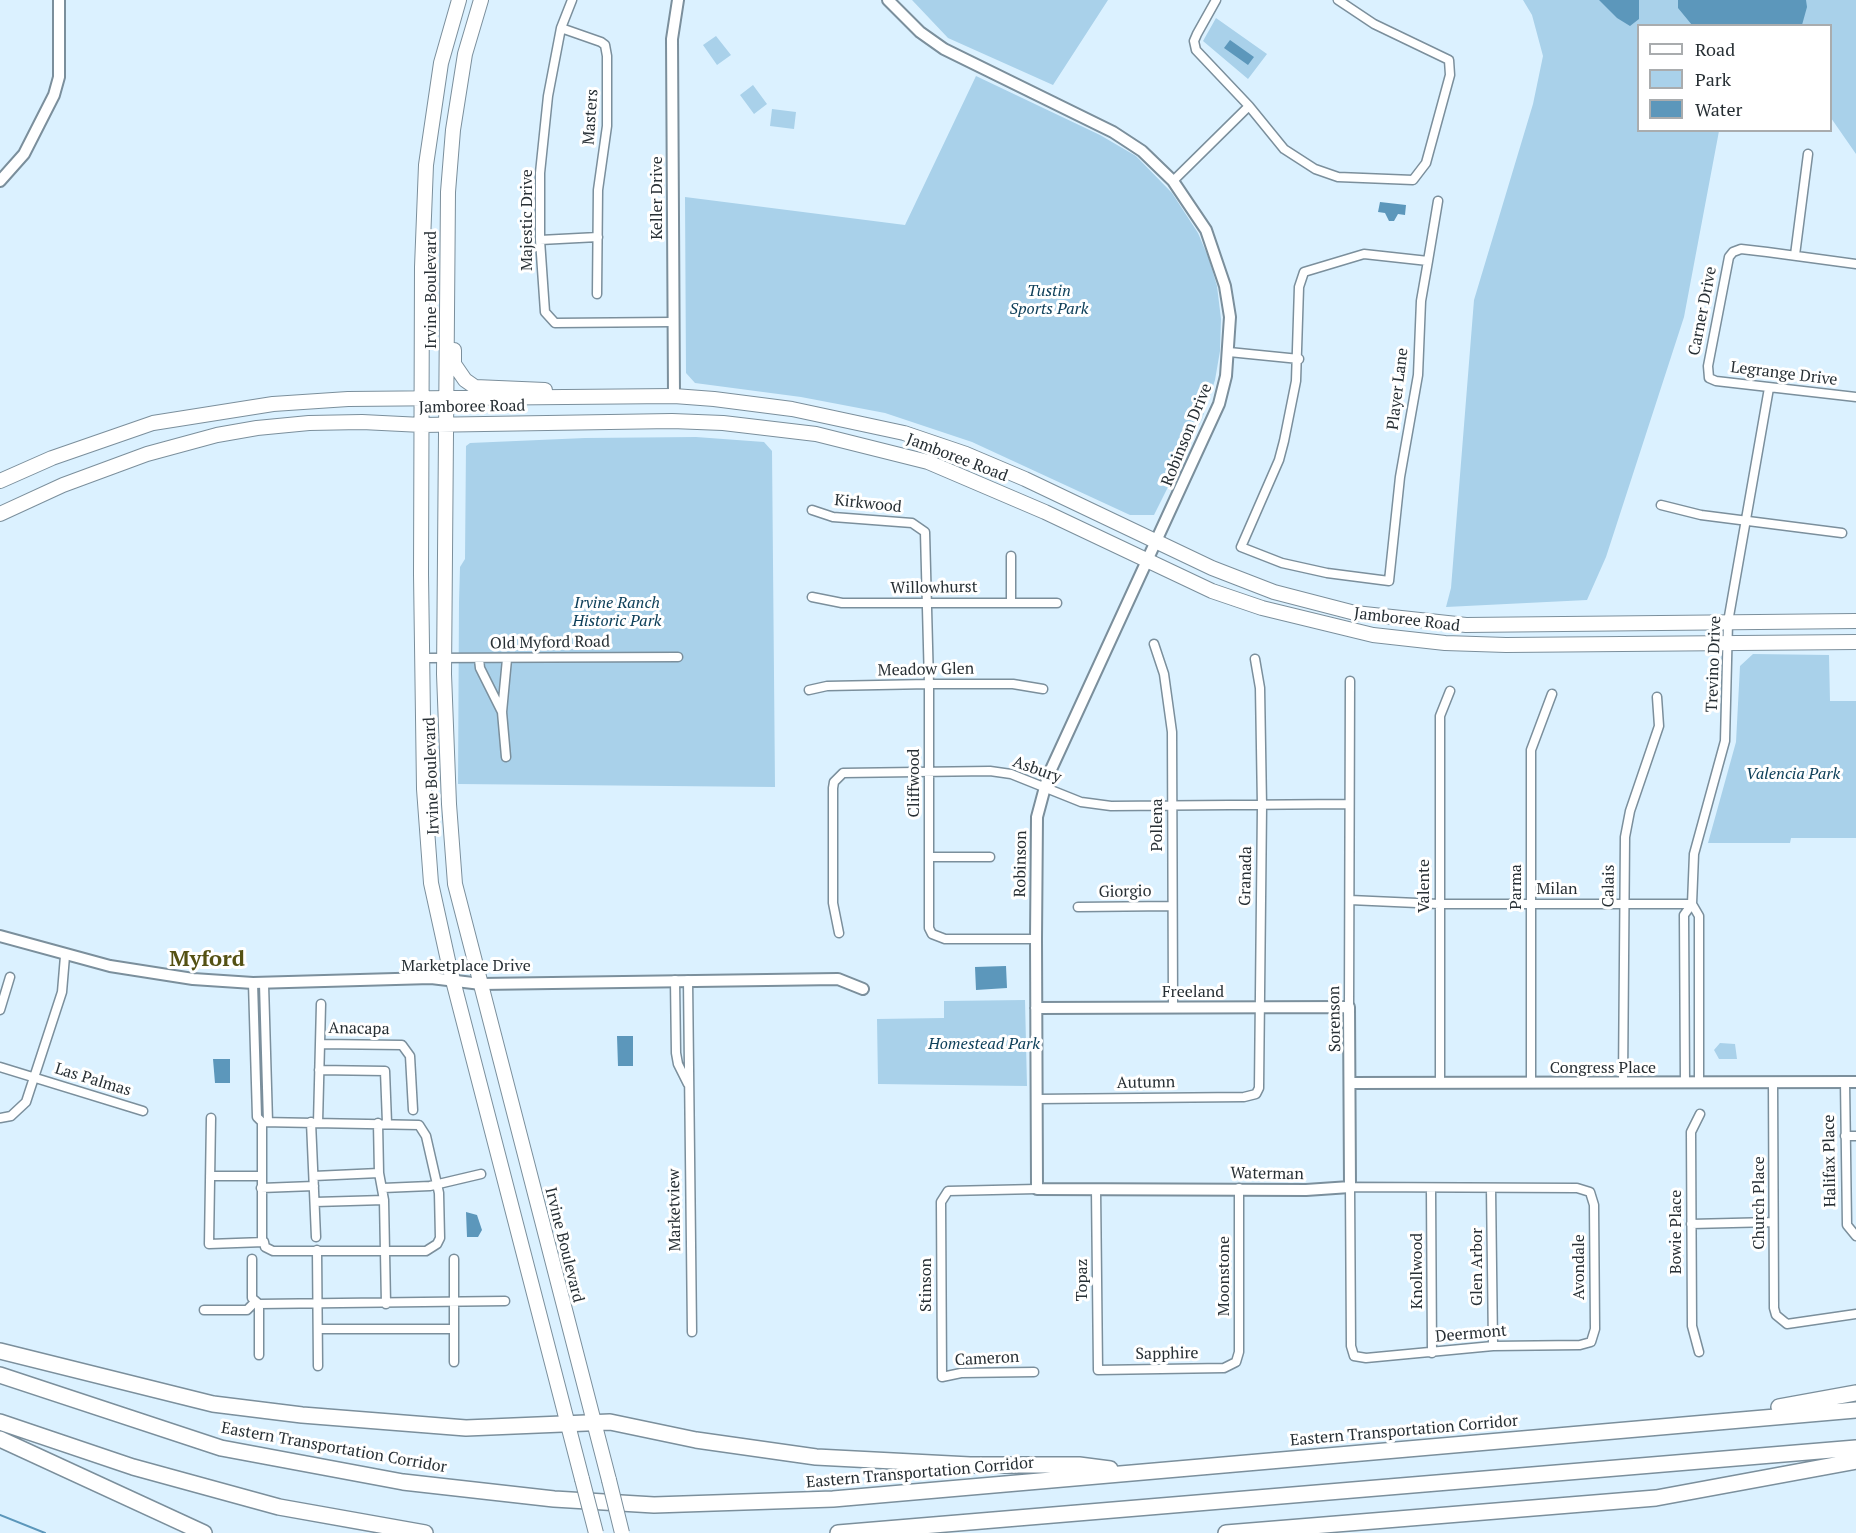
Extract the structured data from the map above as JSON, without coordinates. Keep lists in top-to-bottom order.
{
  "streets": {
    "highway": ["Eastern Transportation Corridor"],
    "main road": ["Irvine Boulevard", "Jamboree Road"],
    "street": [
      "Masters",
      "Keller Drive",
      "Majestic Drive",
      "Carner Drive",
      "Legrange Drive",
      "Player Lane",
      "Robinson Drive",
      "Kirkwood",
      "Willowhurst",
      "Old Myford Road",
      "Trevino Drive",
      "Meadow Glen",
      "Asbury",
      "Cliffwood",
      "Pollena",
      "Robinson",
      "Granada",
      "Valente",
      "Calais",
      "Parma",
      "Milan",
      "Giorgio",
      "Marketplace Drive",
      "Freeland",
      "Sorenson",
      "Anacapa",
      "Congress Place",
      "Las Palmas",
      "Autumn",
      "Halifax Place",
      "Waterman",
      "Church Place",
      "Marketview",
      "Bowie Place",
      "Glen Arbor",
      "Avondale",
      "Knollwood",
      "Moonstone",
      "Topaz",
      "Stinson",
      "Deermont",
      "Sapphire",
      "Cameron"
    ]
  },
  "crossings": [
    ["Masters", "Majestic Drive"],
    ["Keller Drive", "Majestic Drive"],
    ["Keller Drive", "Jamboree Road"],
    ["Irvine Boulevard", "Jamboree Road"],
    ["Irvine Boulevard", "Old Myford Road"],
    ["Irvine Boulevard", "Marketplace Drive"],
    ["Carner Drive", "Legrange Drive"],
    ["Legrange Drive", "Trevino Drive"],
    ["Jamboree Road", "Robinson Drive"],
    ["Jamboree Road", "Trevino Drive"],
    ["Jamboree Road", "Robinson"],
    ["Robinson Drive", "Robinson"],
    ["Kirkwood", "Cliffwood"],
    ["Willowhurst", "Cliffwood"],
    ["Trevino Drive", "Milan"],
    ["Trevino Drive", "Congress Place"],
    ["Meadow Glen", "Cliffwood"],
    ["Asbury", "Cliffwood"],
    ["Asbury", "Pollena"],
    ["Asbury", "Robinson"],
    ["Asbury", "Granada"],
    ["Asbury", "Sorenson"],
    ["Cliffwood", "Robinson"],
    ["Pollena", "Giorgio"],
    ["Pollena", "Freeland"],
    ["Robinson", "Freeland"],
    ["Robinson", "Autumn"],
    ["Robinson", "Waterman"],
    ["Granada", "Freeland"],
    ["Granada", "Autumn"],
    ["Valente", "Milan"],
    ["Valente", "Congress Place"],
    ["Calais", "Milan"],
    ["Calais", "Congress Place"],
    ["Parma", "Milan"],
    ["Parma", "Congress Place"],
    ["Milan", "Sorenson"],
    ["Marketplace Drive", "Las Palmas"],
    ["Marketplace Drive", "Marketview"],
    ["Freeland", "Sorenson"],
    ["Sorenson", "Congress Place"],
    ["Sorenson", "Waterman"],
    ["Sorenson", "Deermont"],
    ["Congress Place", "Halifax Place"],
    ["Congress Place", "Church Place"],
    ["Waterman", "Glen Arbor"],
    ["Waterman", "Avondale"],
    ["Waterman", "Knollwood"],
    ["Waterman", "Moonstone"],
    ["Waterman", "Topaz"],
    ["Waterman", "Stinson"],
    ["Glen Arbor", "Deermont"],
    ["Avondale", "Deermont"],
    ["Knollwood", "Deermont"],
    ["Moonstone", "Sapphire"],
    ["Topaz", "Sapphire"],
    ["Stinson", "Cameron"]
  ],
  "districts": ["Myford"],
  "parks": [
    "Tustin Sports Park",
    "Irvine Ranch Historic Park",
    "Valencia Park",
    "Homestead Park"
  ],
  "legend": ["Road", "Park", "Water"]
}
